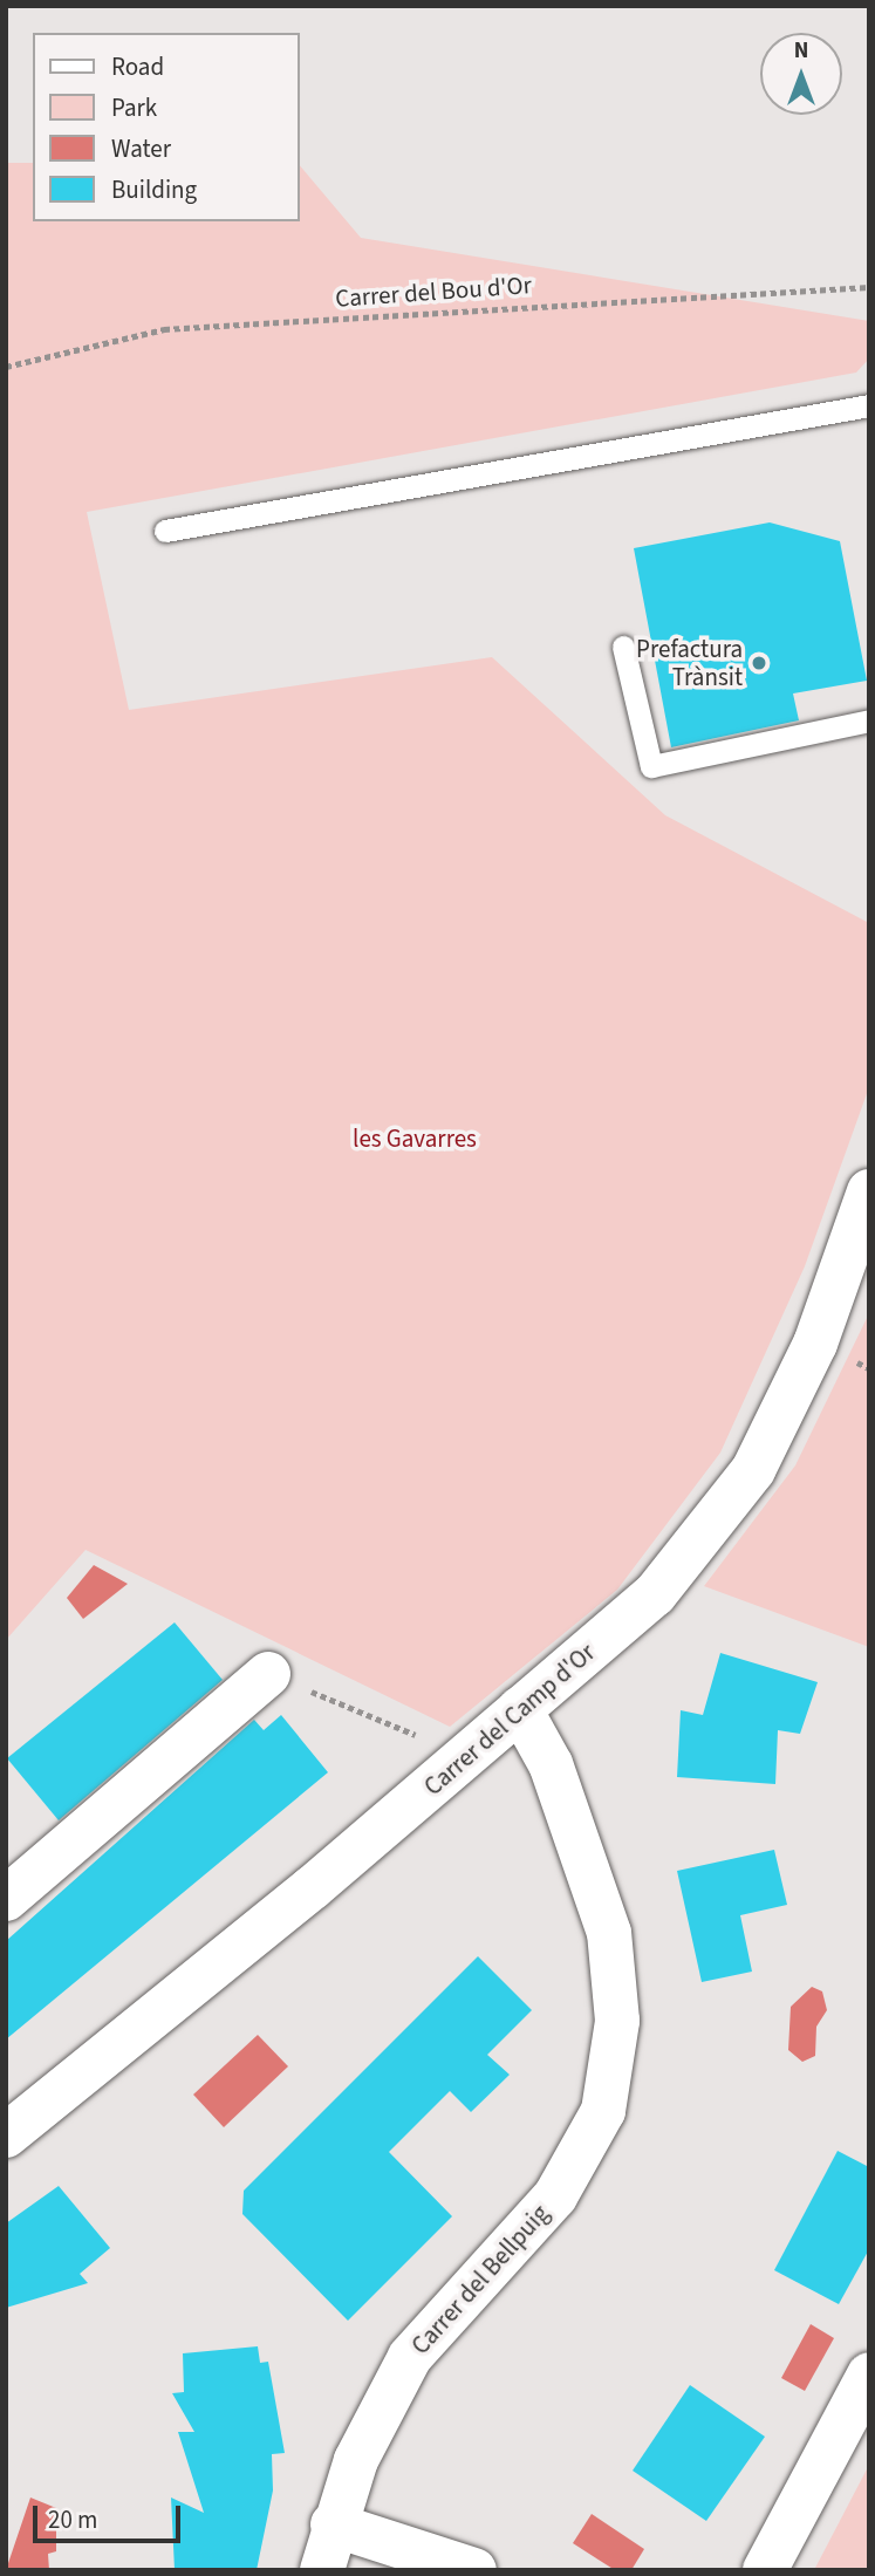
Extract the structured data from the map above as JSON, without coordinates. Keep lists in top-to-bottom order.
{
  "streets": {
    "street": ["Carrer del Camp d'Or", "Carrer del Bellpuig"],
    "path": ["Carrer del Bou d'Or"]
  },
  "crossings": [
    ["Carrer del Camp d'Or", "Carrer del Bellpuig"]
  ],
  "parks": ["les Gavarres"],
  "places": ["Prefactura Trànsit"],
  "legend": [
    "Road",
    "Park",
    "Water",
    "Building"
  ],
  "scale_bar": "20 m",
  "north": "top"
}
